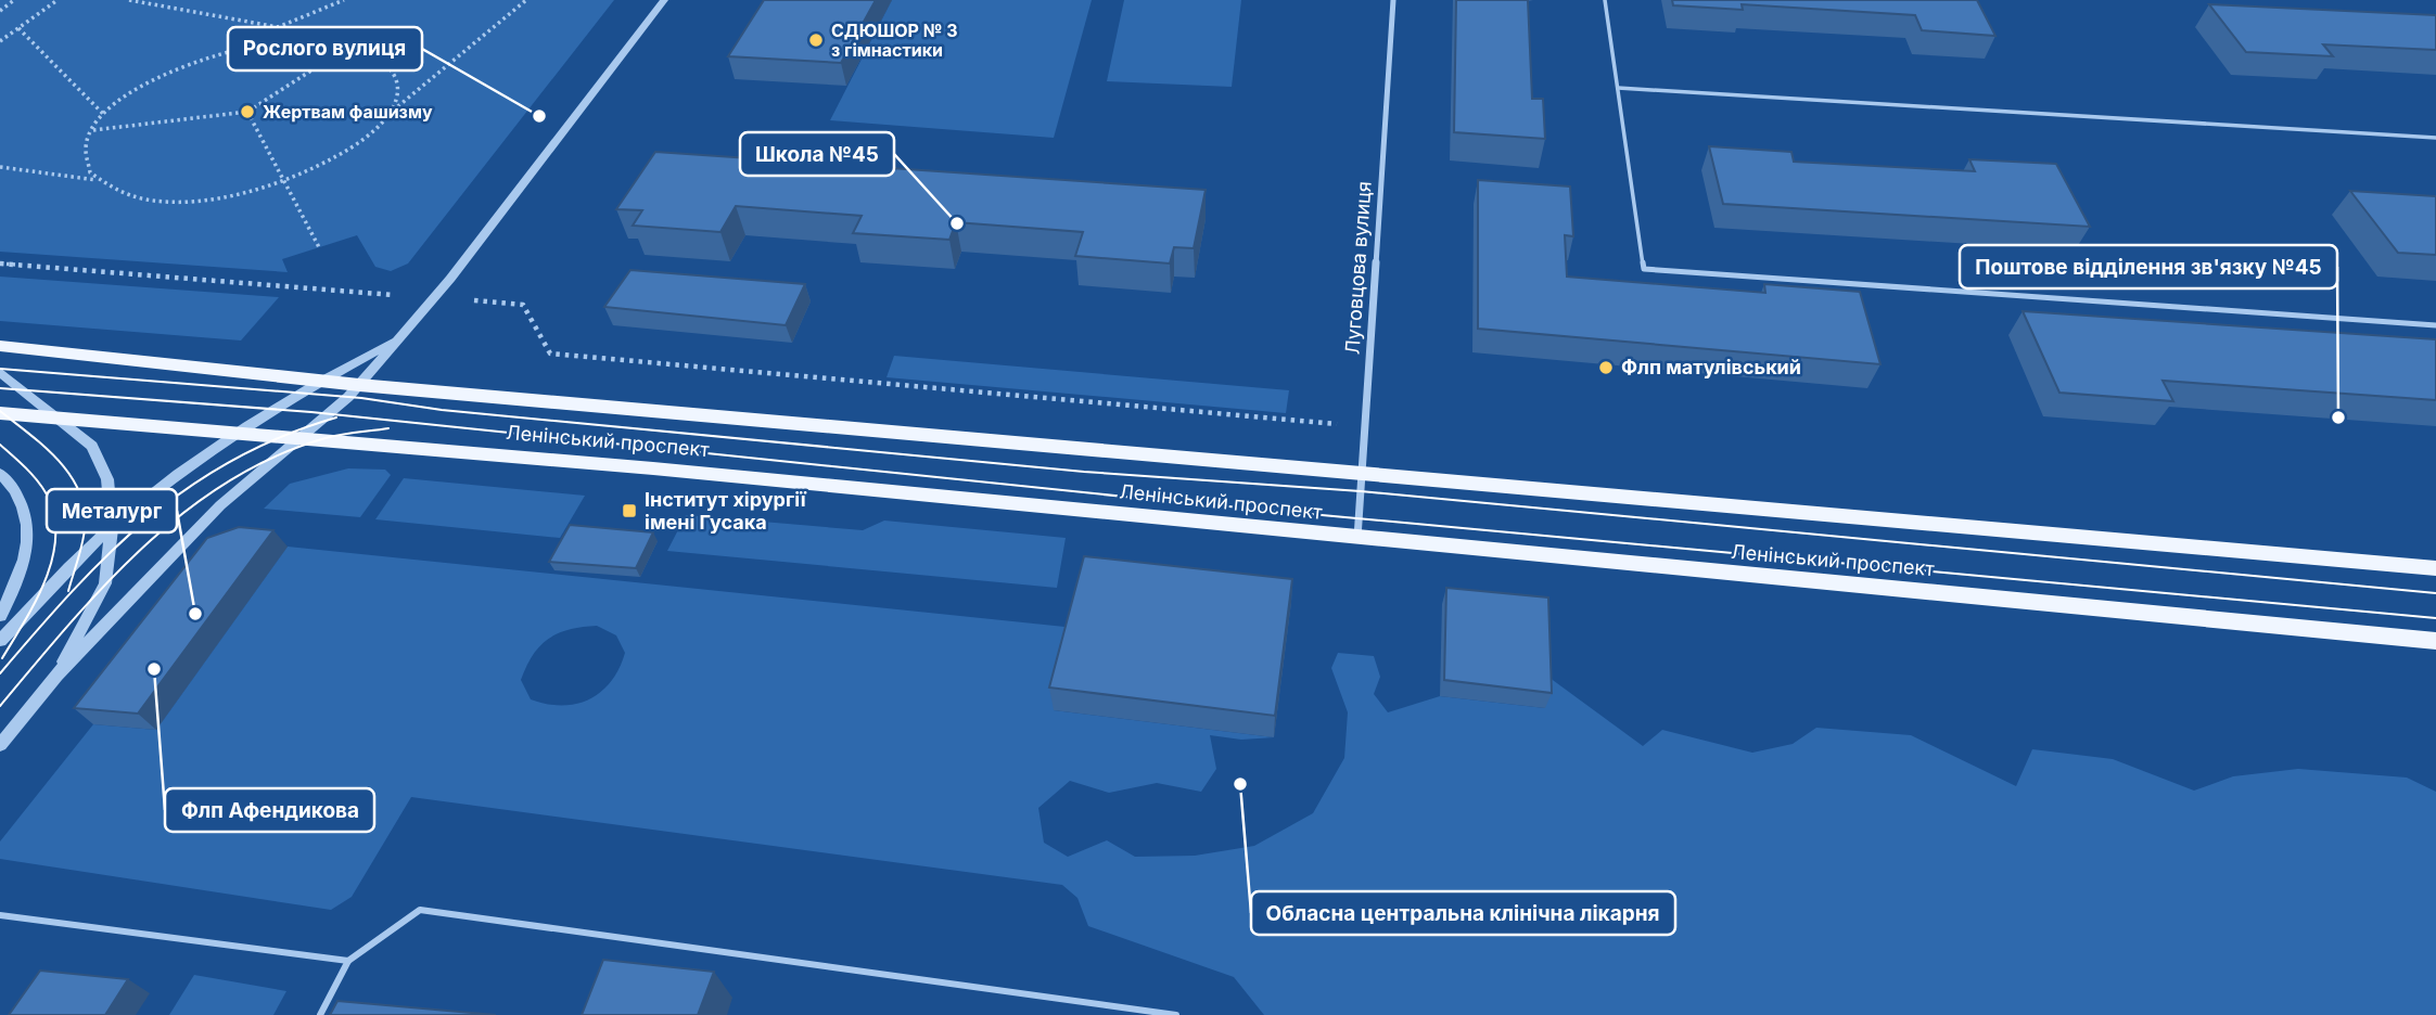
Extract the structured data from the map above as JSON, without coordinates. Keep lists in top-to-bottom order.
{
  "streets": {
    "main road": ["Ленінський проспект"],
    "street": ["Луговцова вулиця"]
  },
  "crossings": [
    ["Луговцова вулиця", "Ленінський проспект"]
  ],
  "places": {
    "other": [
      "СДЮШОР № 3 з гімнастики",
      "Жертвам фашизму",
      "Рослого вулиця",
      "Школа №45",
      "Флп матулівський",
      "Поштове відділення зв'язку №45",
      "Металург",
      "Флп Афендикова",
      "Обласна центральна клінічна лікарня"
    ],
    "transit": ["Інститут хірургії імені Гусака"]
  }
}
